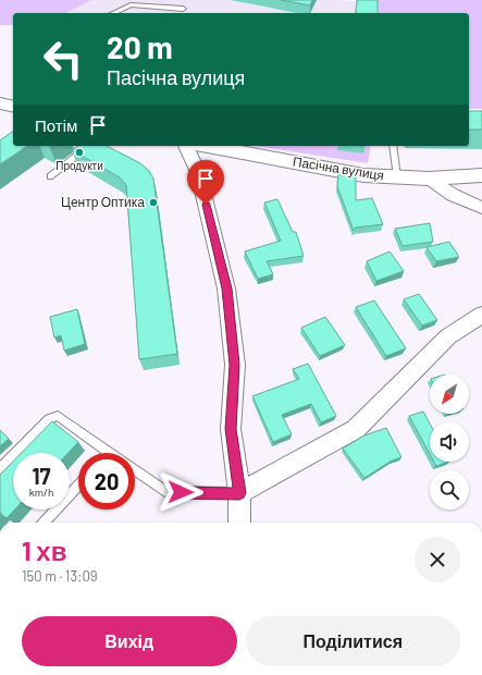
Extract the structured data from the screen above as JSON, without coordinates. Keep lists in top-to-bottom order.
{
  "streets": {
    "street": ["Пасічна вулиця"]
  },
  "places": ["Продукти", "Центр Оптика"],
  "north": "bottom left",
  "page": {
    "turn": ["20 m", "Пасічна вулиця"],
    "then": "Потім",
    "speed": "17 km/h",
    "limit": "20",
    "heading": ["1 хв", "150 m · 13:09"],
    "buttons": ["Вихід", "Поділитися"]
  }
}
